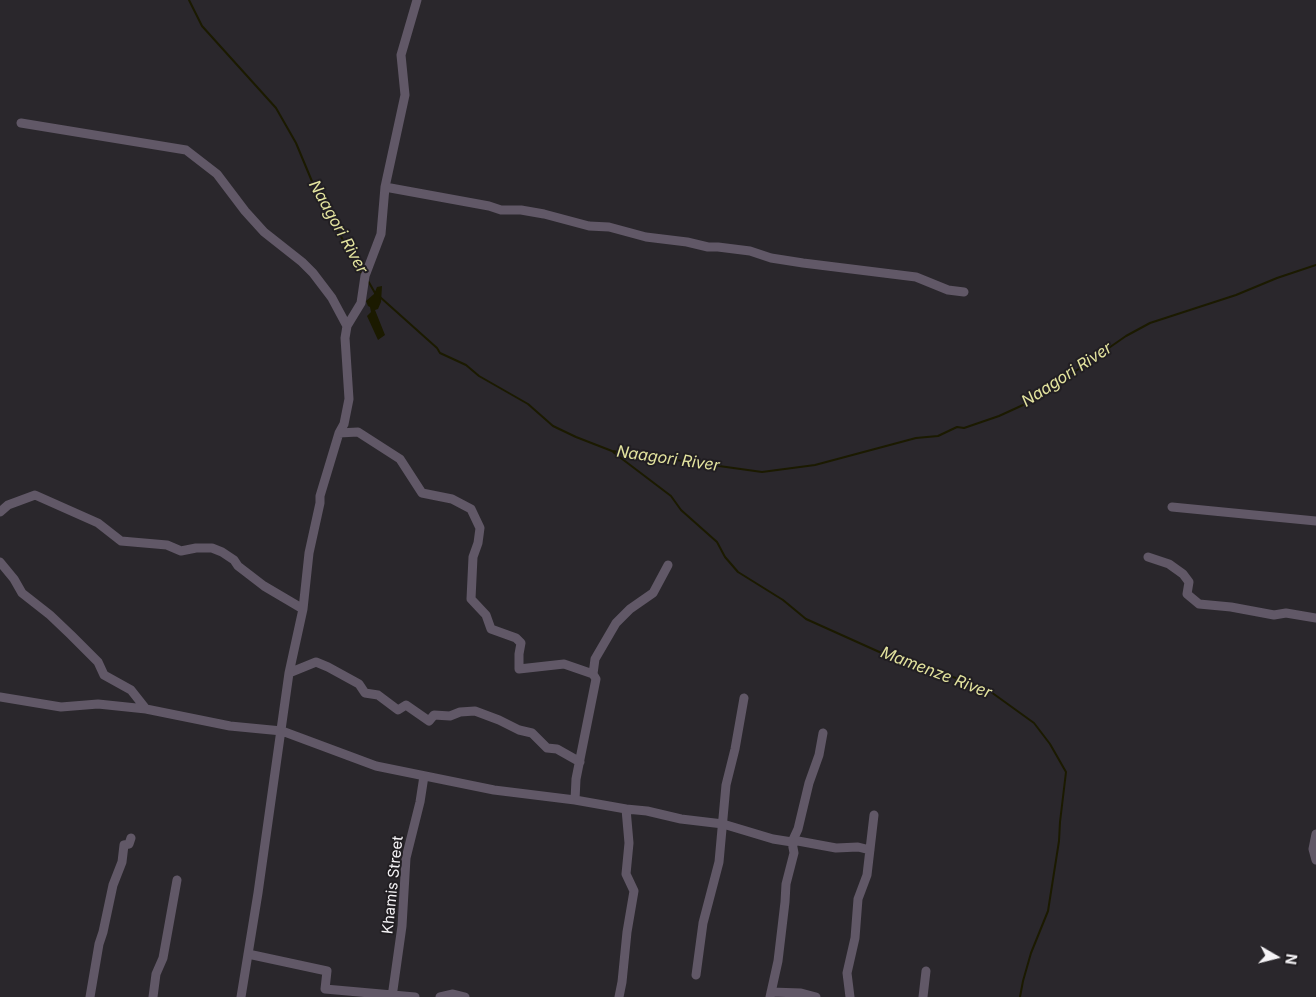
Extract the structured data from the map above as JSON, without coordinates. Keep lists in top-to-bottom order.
{
  "streets": {
    "street": ["Khamis Street"]
  },
  "water": ["Naagori River", "Mamenze River"],
  "north": "right"
}
